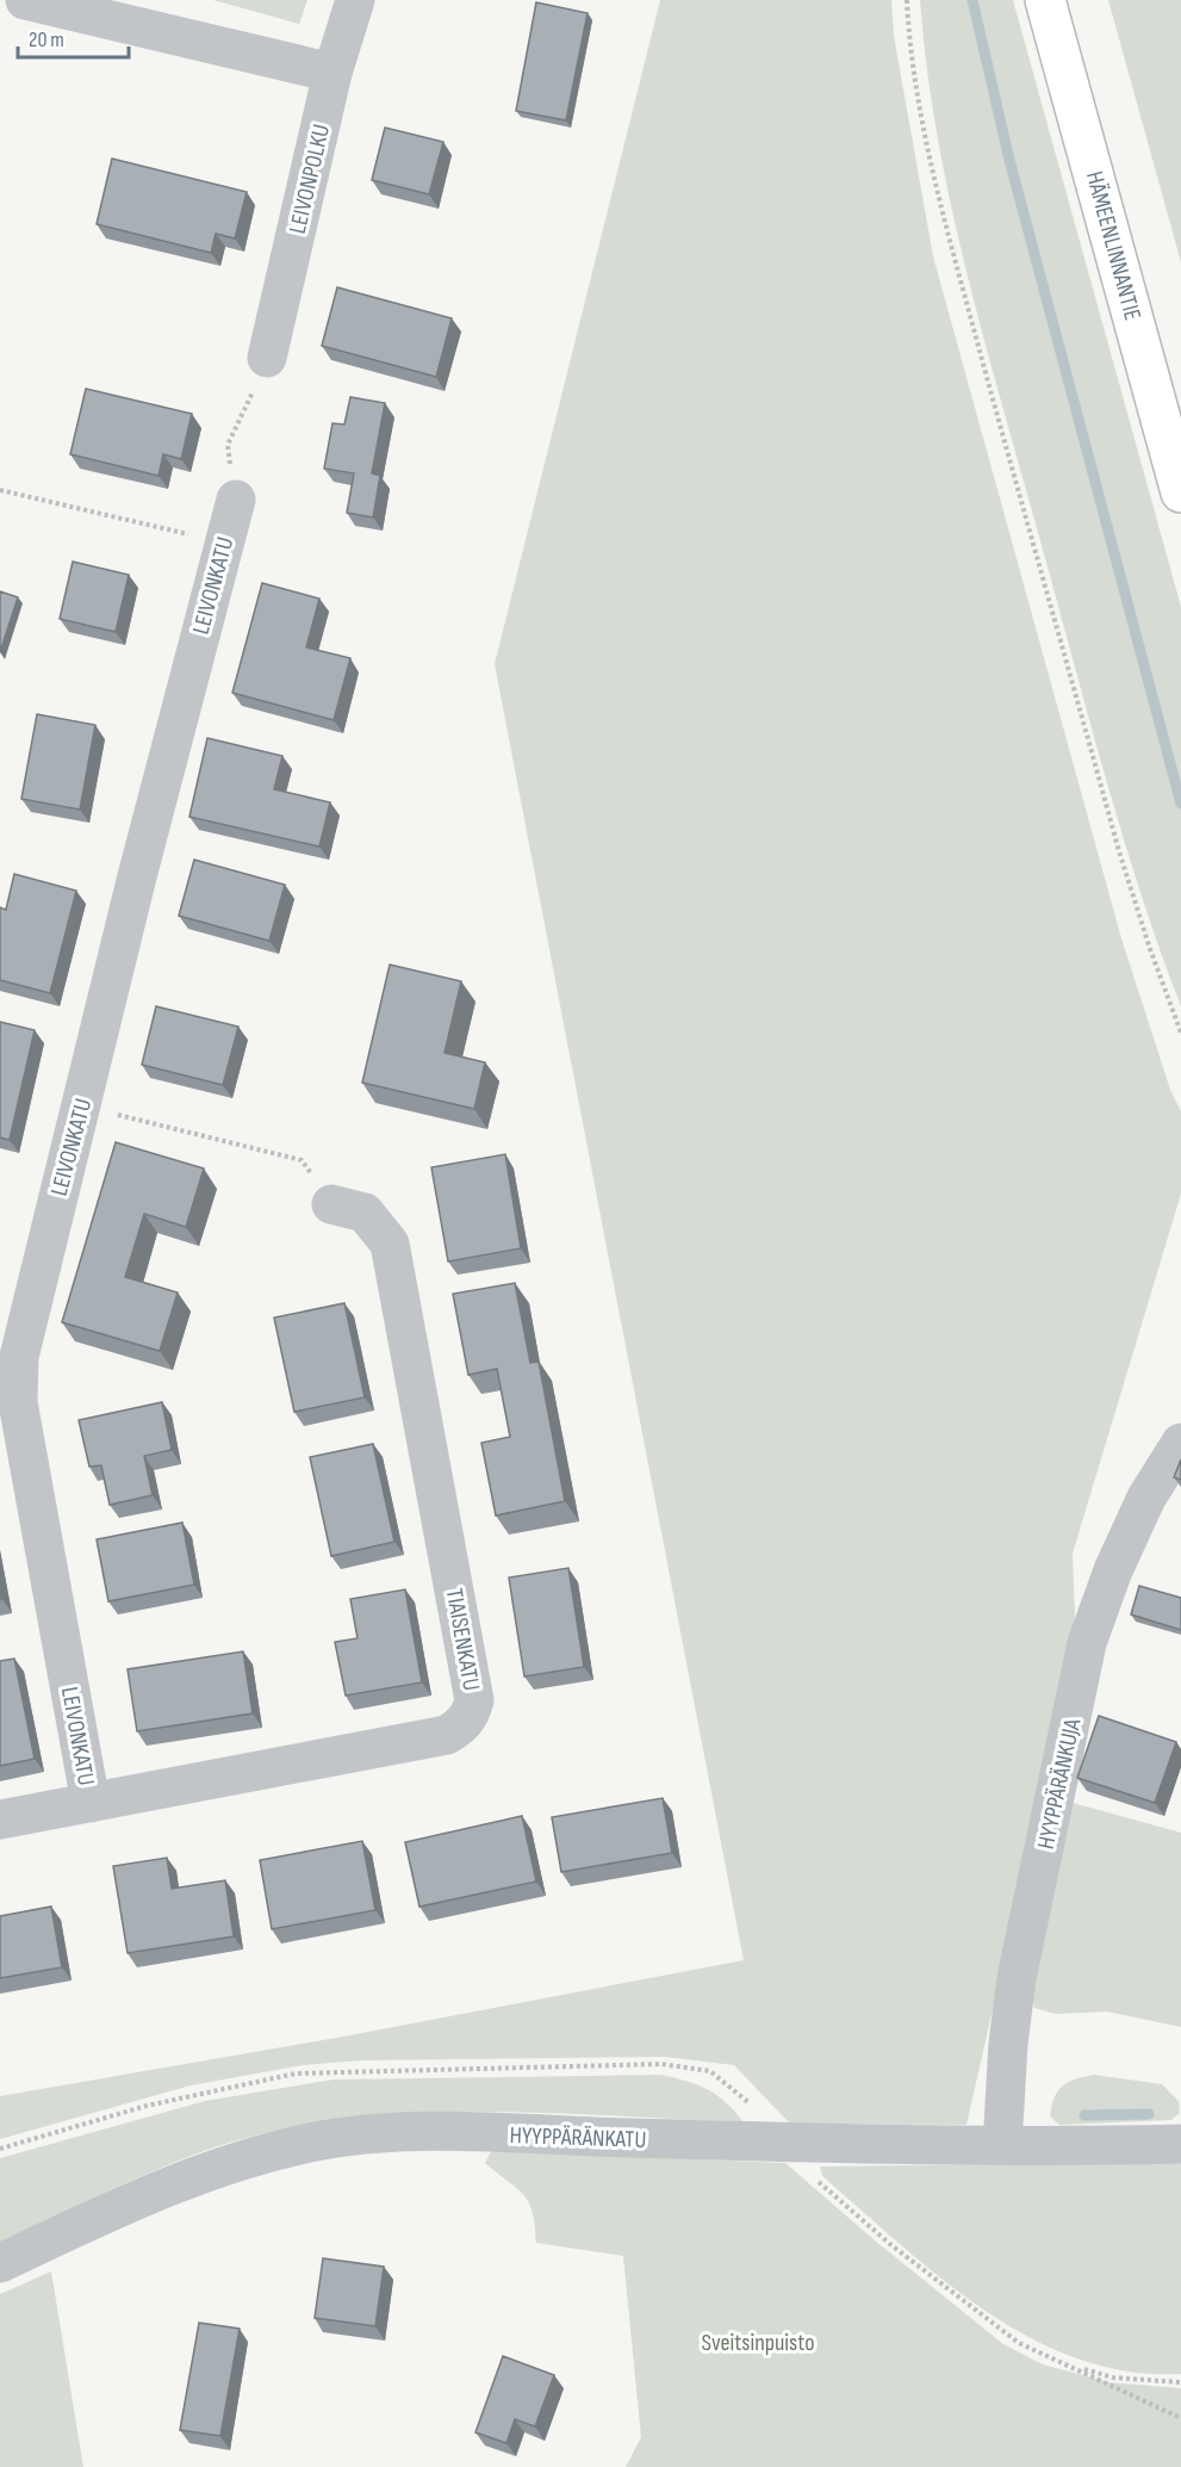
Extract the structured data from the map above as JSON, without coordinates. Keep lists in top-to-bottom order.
{
  "streets": {
    "main road": ["HÄMEENLINNANTIE"],
    "street": [
      "LEIVONPOLKU",
      "LEIVONKATU",
      "TIAISENKATU",
      "HYYPPÄRÄNKUJA",
      "HYYPPÄRÄNKATU"
    ]
  },
  "crossings": [
    ["LEIVONKATU", "TIAISENKATU"],
    ["HYYPPÄRÄNKUJA", "HYYPPÄRÄNKATU"]
  ],
  "parks": ["Sveitsinpuisto"],
  "scale_bar": "20 m"
}
